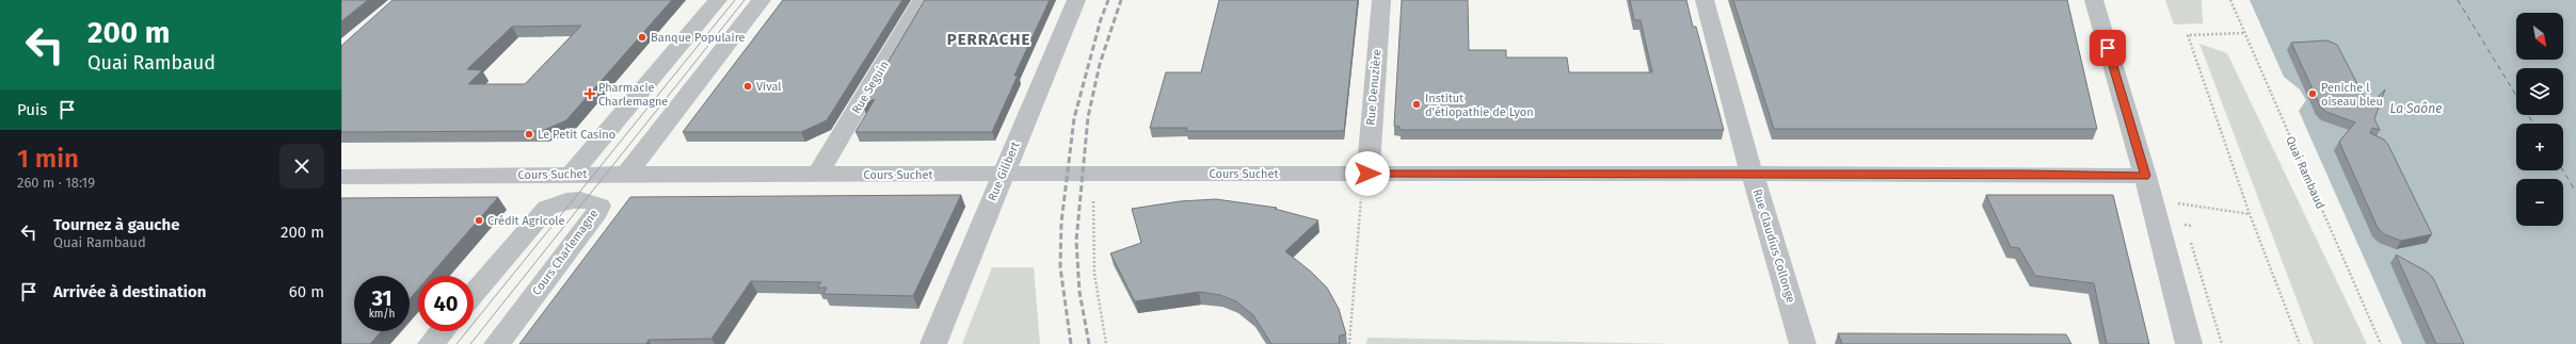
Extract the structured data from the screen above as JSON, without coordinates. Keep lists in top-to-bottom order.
{
  "streets": {
    "street": [
      "Rue Seguin",
      "Rue Denuzière",
      "Rue Gilibert",
      "Cours Suchet",
      "Rue Claudius Collonge",
      "Cours Charlemagne"
    ],
    "path": ["Quai Rambaud"]
  },
  "crossings": [
    ["Rue Seguin", "Cours Suchet"],
    ["Rue Denuzière", "Cours Suchet"],
    ["Rue Gilibert", "Cours Suchet"],
    ["Cours Suchet", "Rue Claudius Collonge"]
  ],
  "districts": ["PERRACHE"],
  "water": ["La Saône"],
  "places": {
    "other": [
      "Banque Populaire",
      "Vival",
      "Peniche l oiseau bleu",
      "Institut d'étiopathie de Lyon",
      "Le Petit Casino",
      "Crédit Agricole"
    ],
    "health": ["Pharmacie Charlemagne"]
  },
  "north": "bottom right",
  "page": {
    "turn": ["200 m", "Quai Rambaud"],
    "map_buttons": ["+", "−"],
    "then": "Puis",
    "heading": ["1 min", "260 m · 18:19"],
    "list": [
      {
        "name": "Tournez à gauche",
        "note": "Quai Rambaud",
        "value": "200 m"
      },
      {
        "name": "Arrivée à destination",
        "value": "60 m"
      }
    ],
    "speed": "31 km/h",
    "limit": "40"
  }
}
